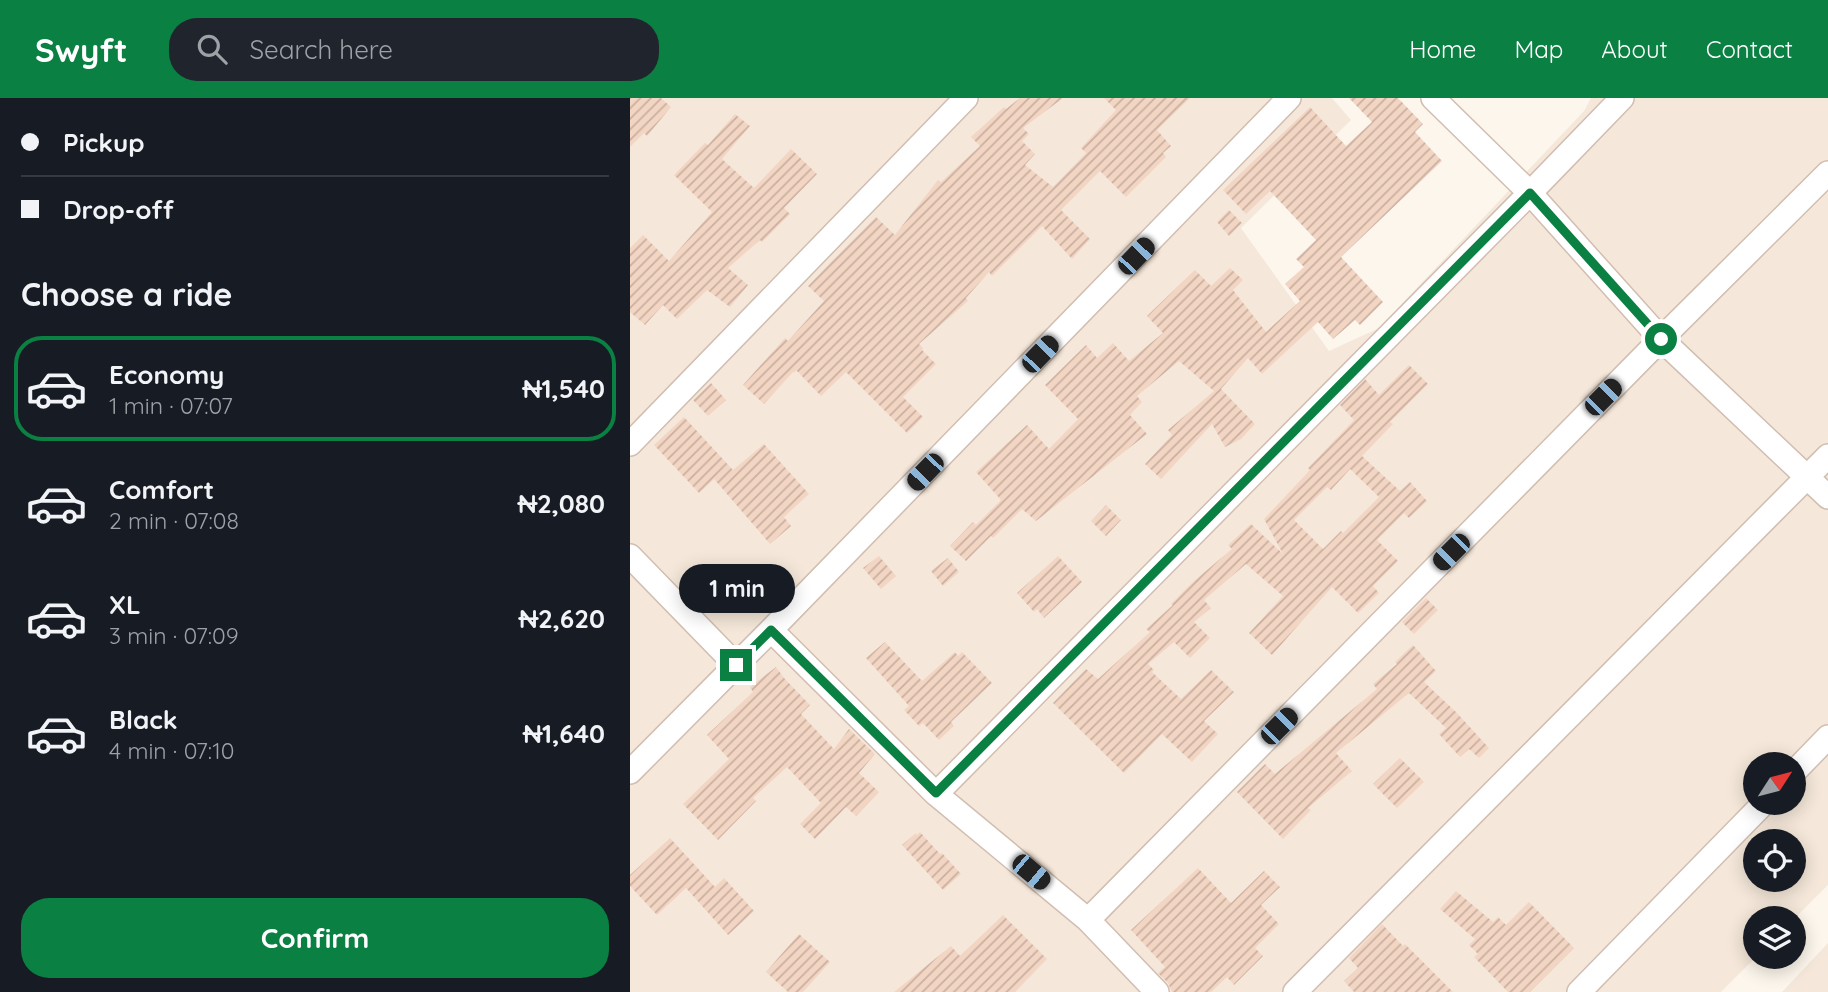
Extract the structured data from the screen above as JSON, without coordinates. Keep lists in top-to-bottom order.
{
  "north": "top right",
  "page": {
    "header": "Swyft",
    "search": "Search here",
    "nav": [
      "Home",
      "Map",
      "About",
      "Contact"
    ],
    "banner": ["Pickup", "Drop-off"],
    "heading": "Choose a ride",
    "list": [
      {
        "name": "Economy",
        "note": "1 min · 07:07",
        "value": "₦1,540"
      },
      {
        "name": "Comfort",
        "note": "2 min · 07:08",
        "value": "₦2,080"
      },
      {
        "name": "XL",
        "note": "3 min · 07:09",
        "value": "₦2,620"
      },
      {
        "name": "Black",
        "note": "4 min · 07:10",
        "value": "₦1,640"
      }
    ],
    "bubble": "1 min",
    "buttons": "Confirm"
  }
}
